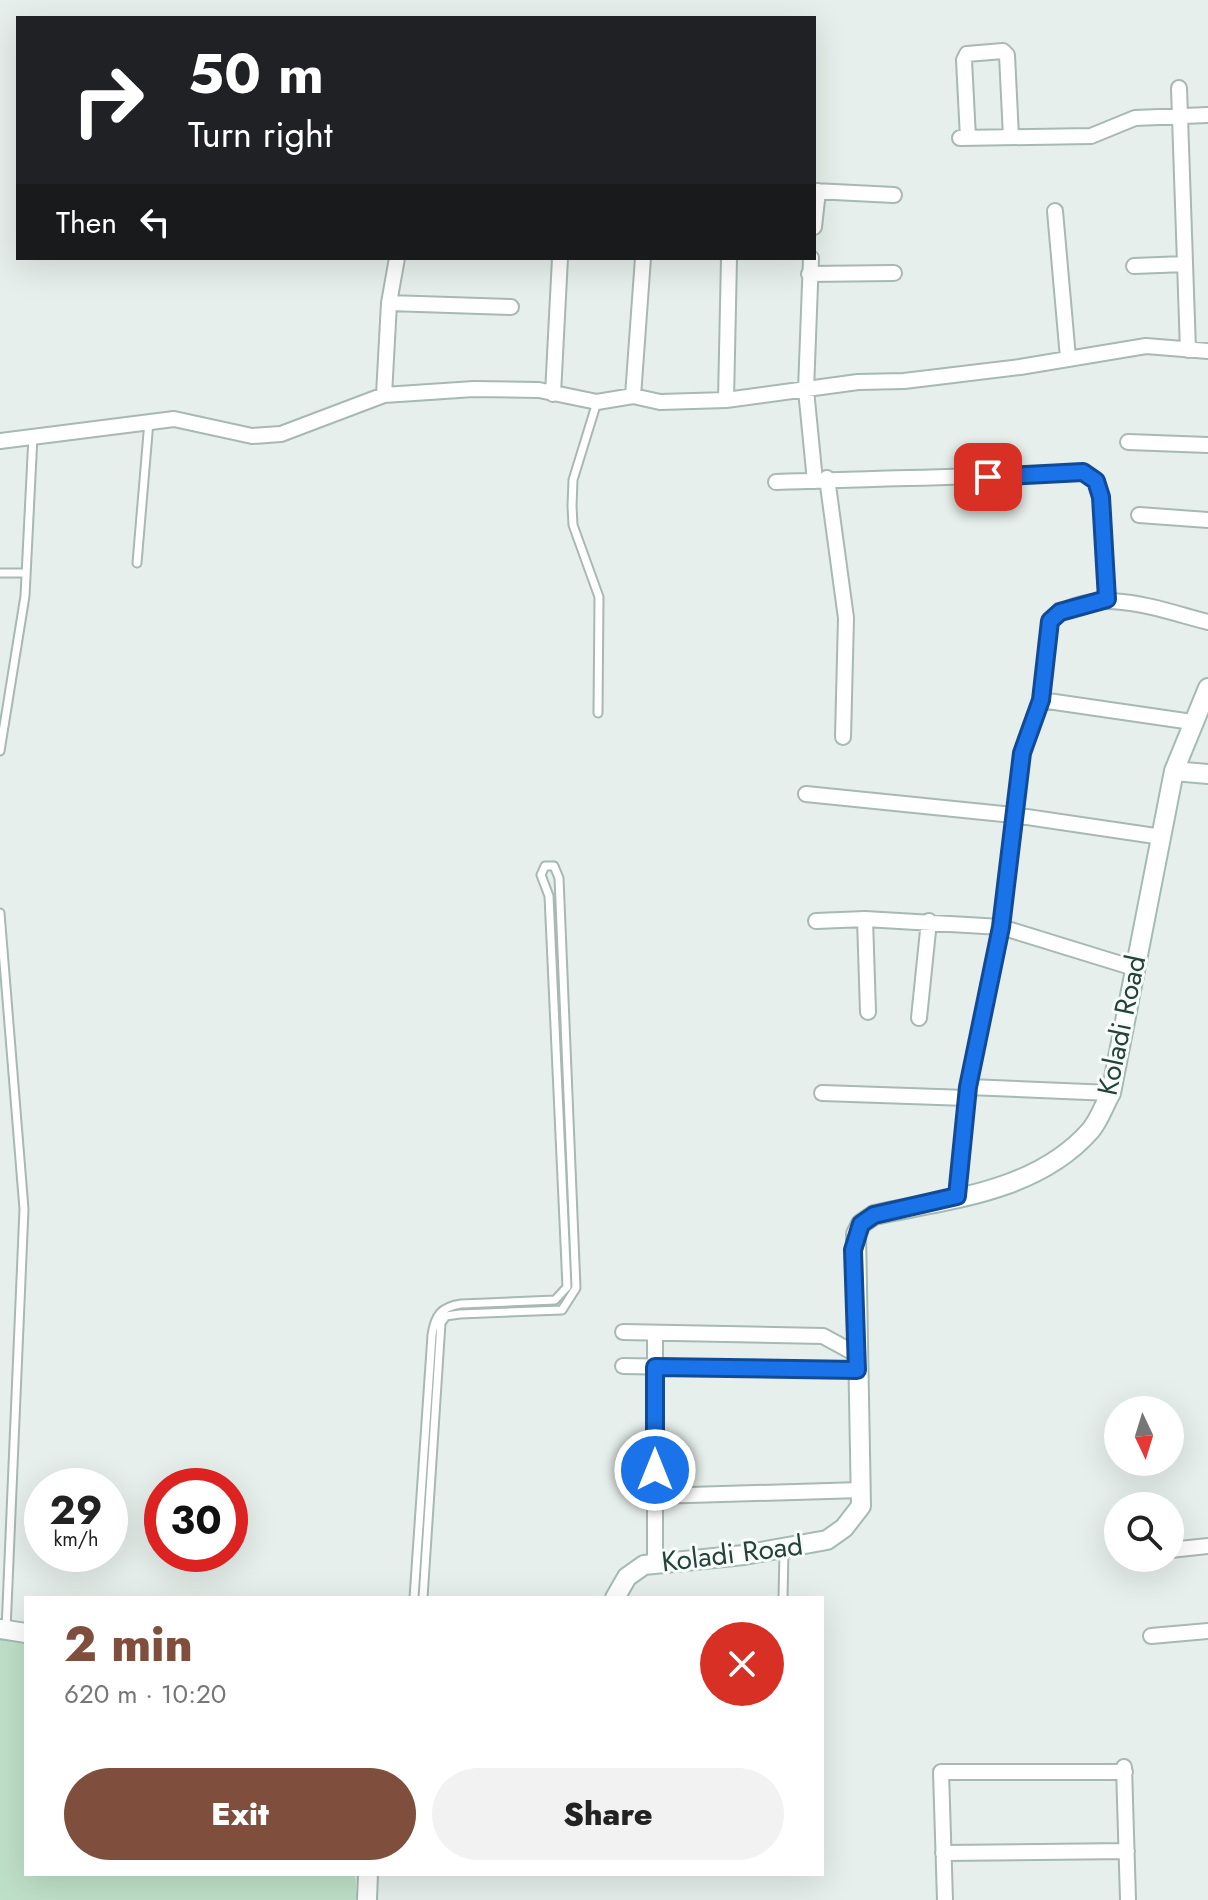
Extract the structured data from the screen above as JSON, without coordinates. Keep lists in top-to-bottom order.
{
  "streets": {
    "street": ["Koladi Road"]
  },
  "north": "bottom",
  "page": {
    "turn": ["50 m", "Turn right"],
    "then": "Then",
    "speed": "29 km/h",
    "limit": "30",
    "heading": ["2 min", "620 m · 10:20"],
    "buttons": ["Exit", "Share"]
  }
}
